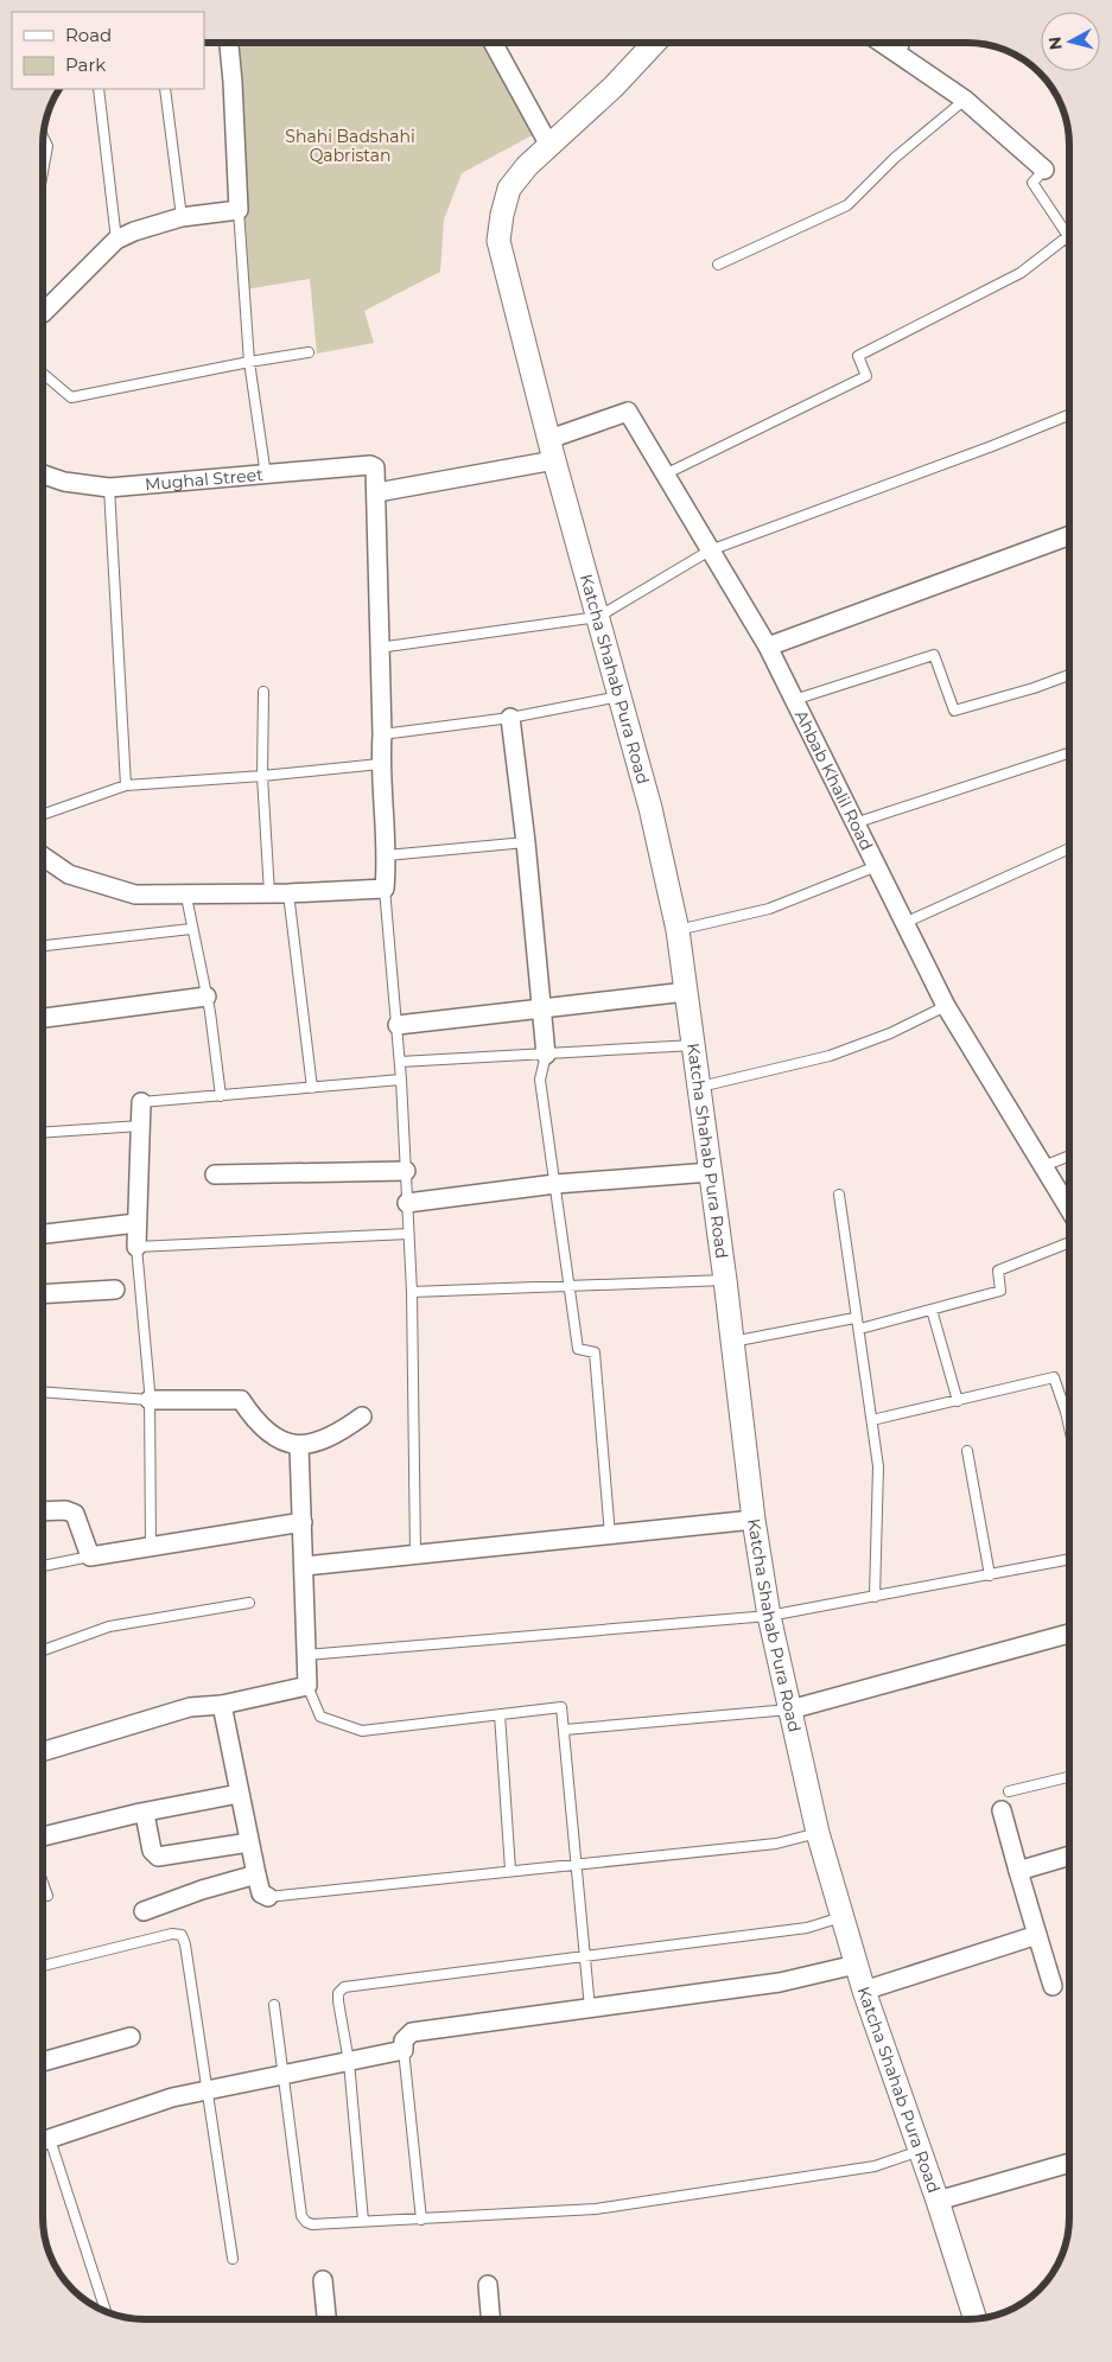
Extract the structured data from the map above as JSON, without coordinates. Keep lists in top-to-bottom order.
{
  "streets": {
    "street": ["Mughal Street", "Katcha Shahab Pura Road", "Ahbab Khalil Road"]
  },
  "crossings": [
    ["Katcha Shahab Pura Road", "Ahbab Khalil Road"]
  ],
  "parks": ["Shahi Badshahi Qabristan"],
  "legend": ["Road", "Park"],
  "north": "left"
}
